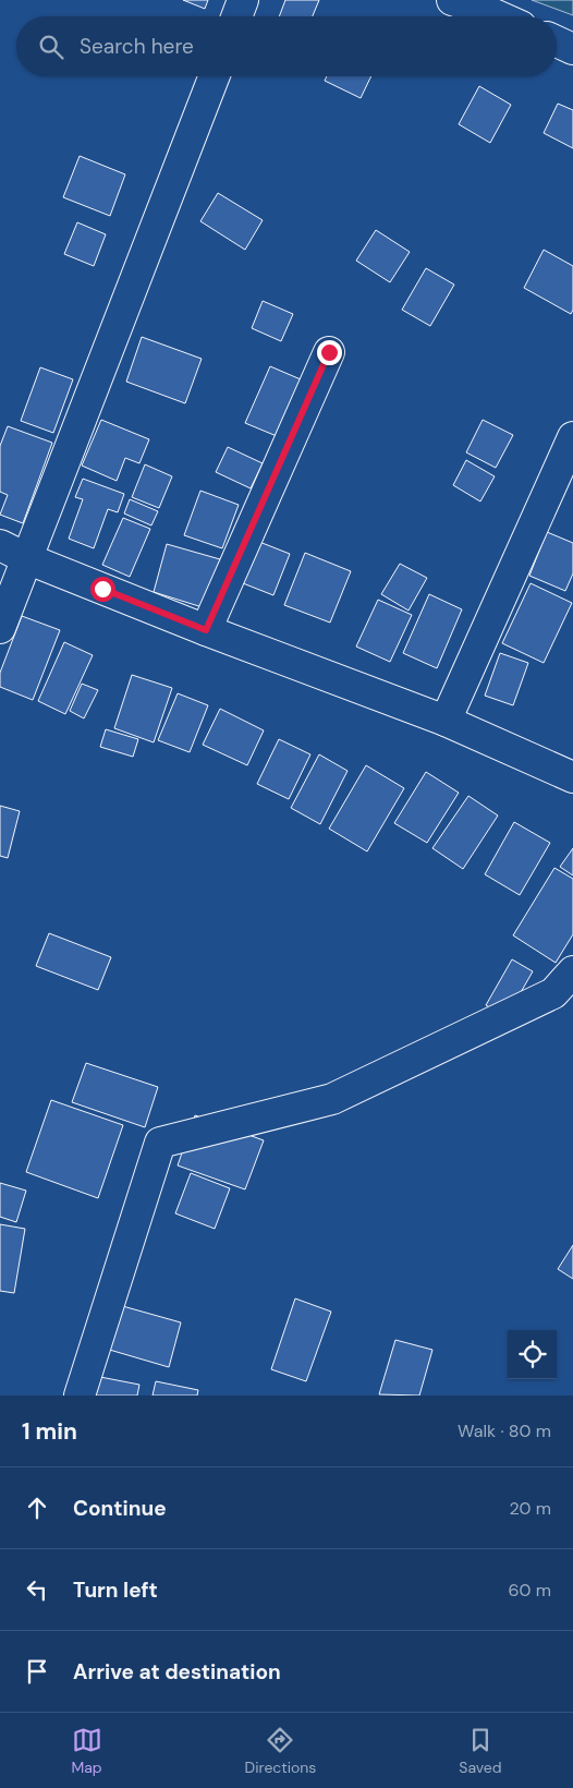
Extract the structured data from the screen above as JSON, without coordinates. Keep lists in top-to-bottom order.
{
  "page": {
    "search": "Search here",
    "heading": ["1 min", "Walk · 80 m"],
    "list": [
      ["Continue", "20 m"],
      ["Turn left", "60 m"],
      "Arrive at destination"
    ],
    "nav": ["Map", "Directions", "Saved"]
  }
}
